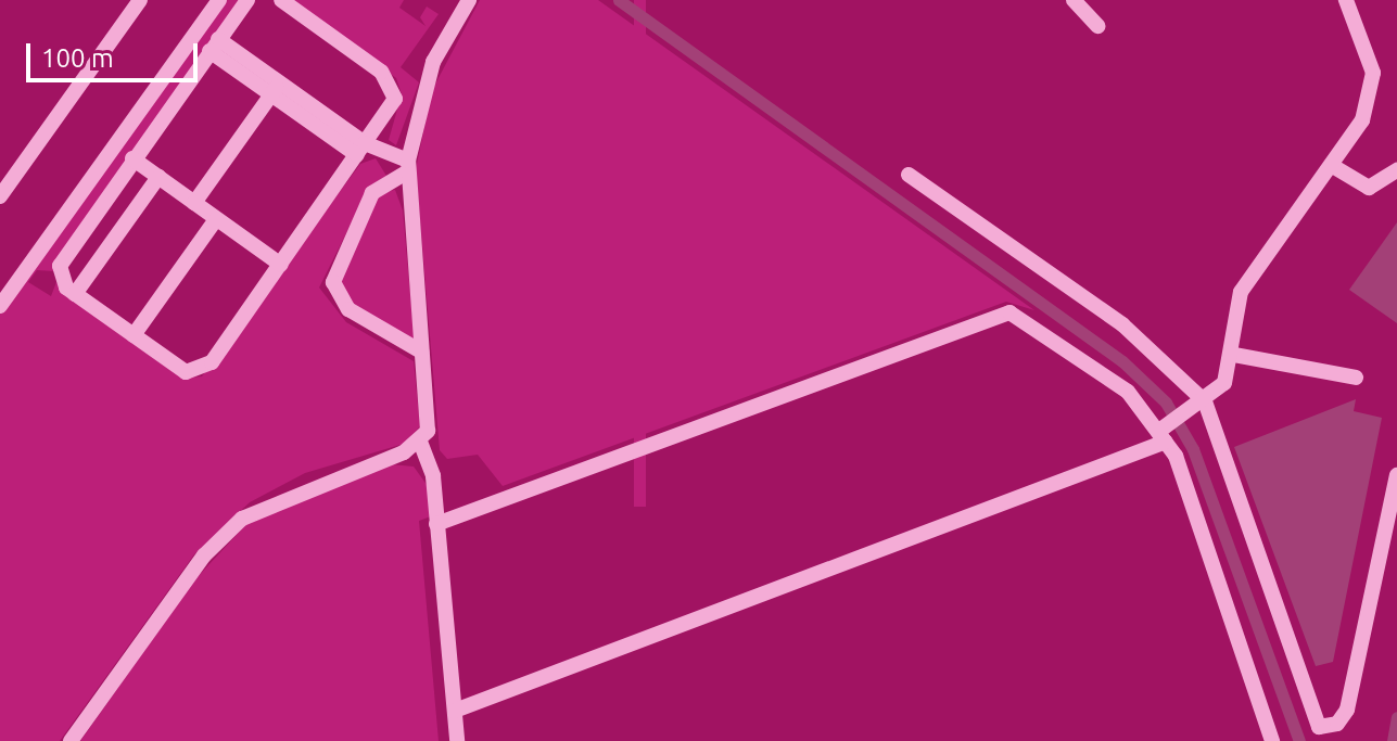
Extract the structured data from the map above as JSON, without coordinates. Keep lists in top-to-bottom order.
{
  "scale_bar": "100 m"
}
